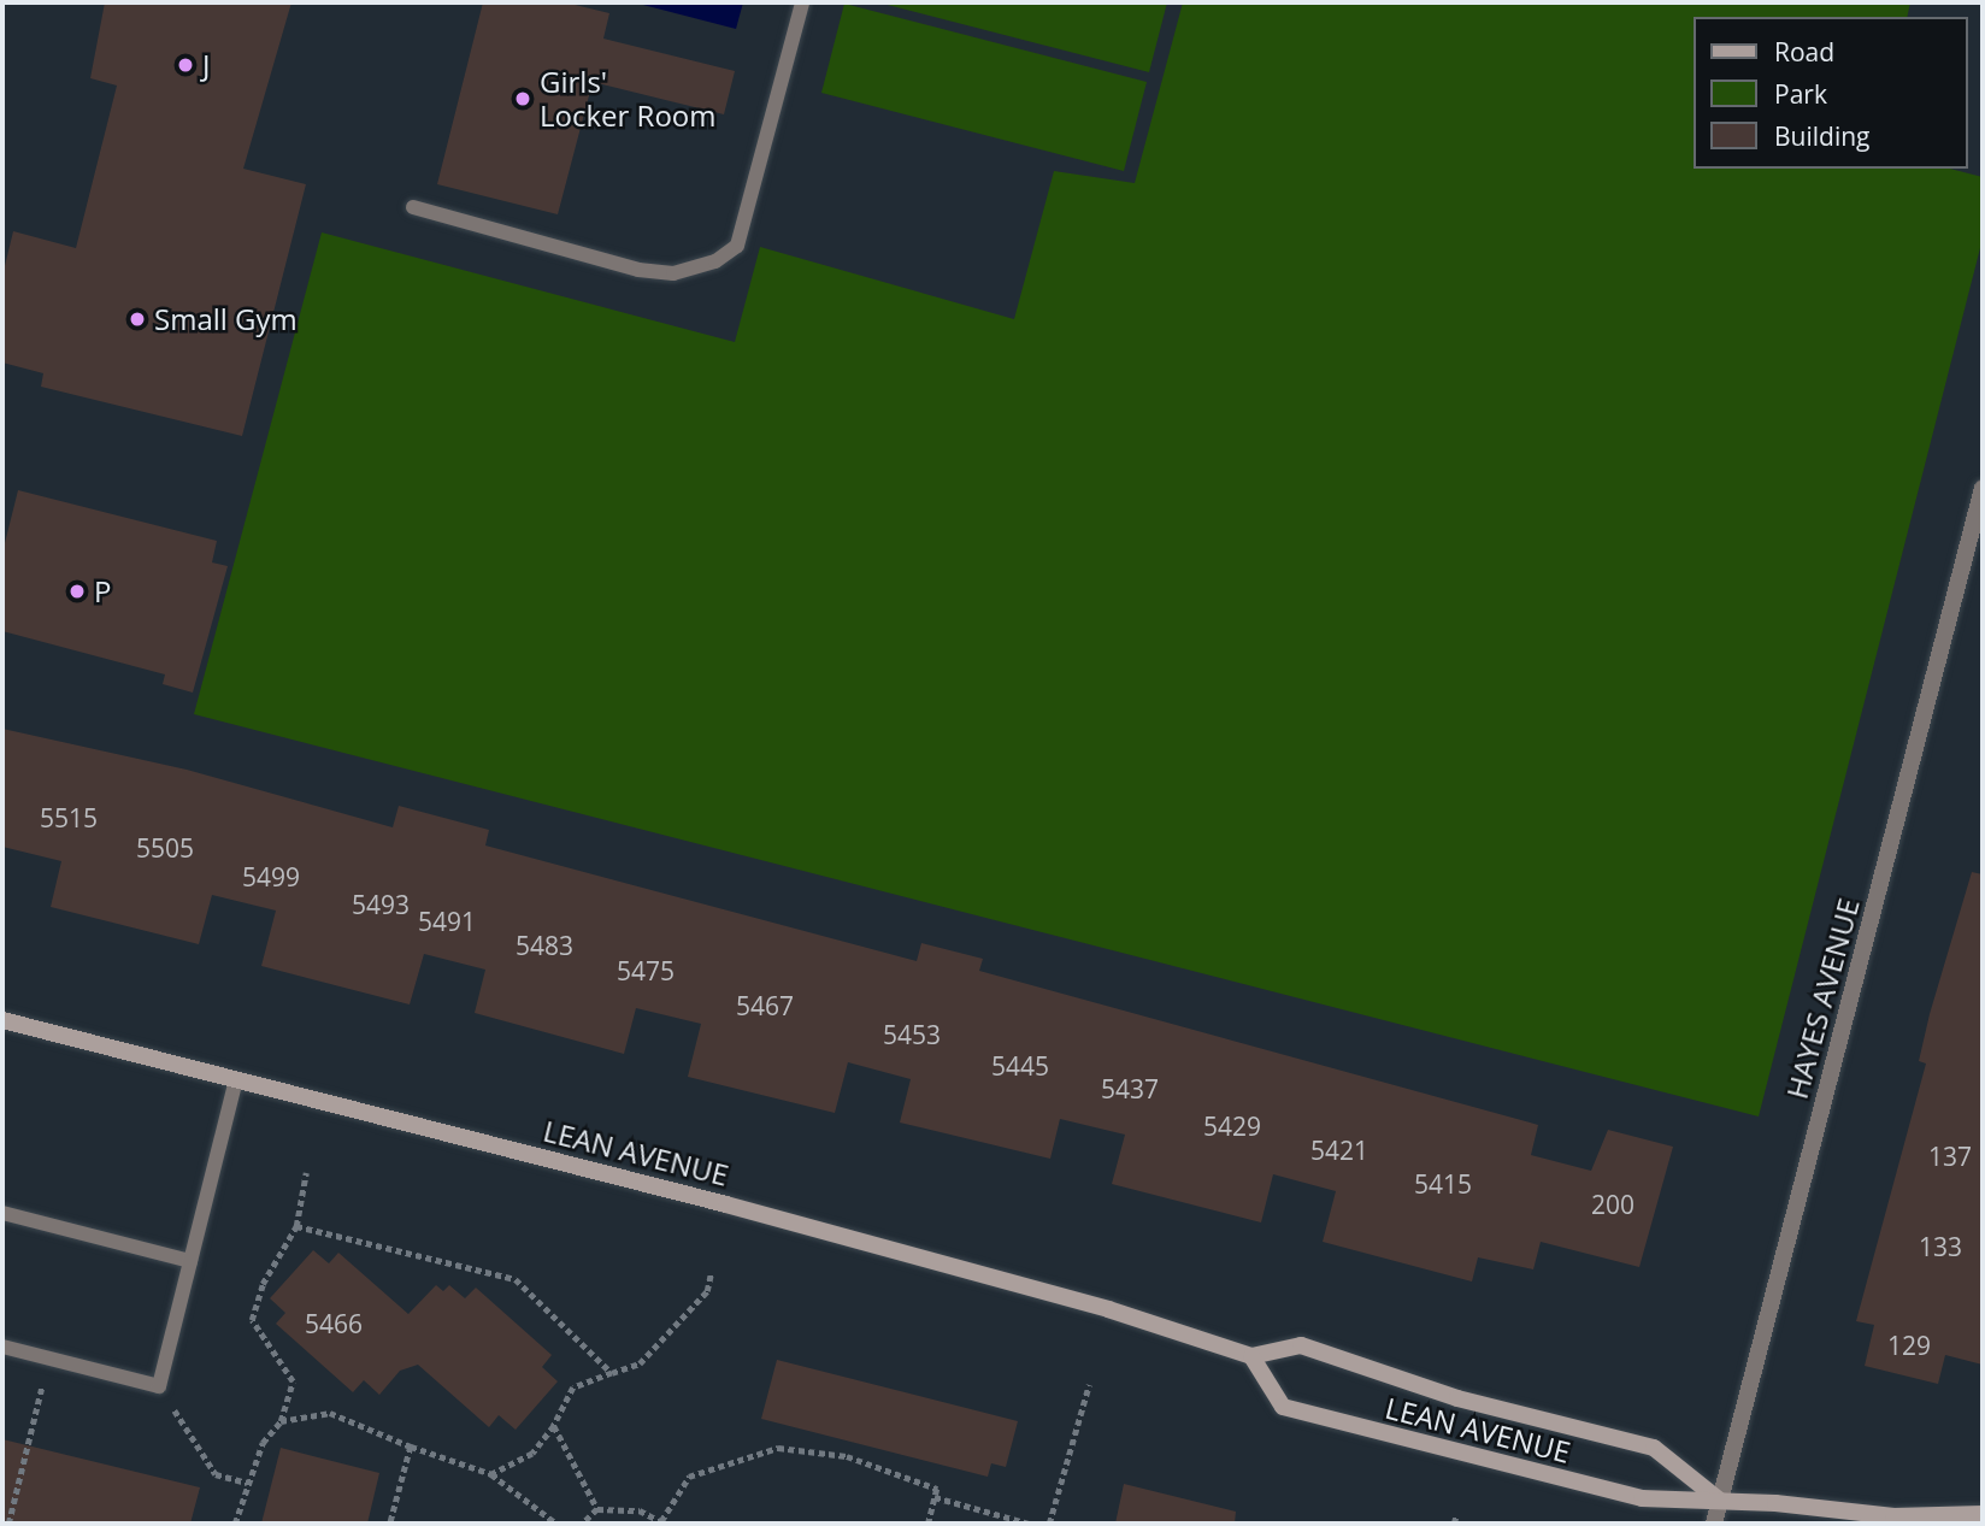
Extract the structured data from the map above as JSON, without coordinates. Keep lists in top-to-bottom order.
{
  "streets": {
    "street": ["HAYES AVENUE", "LEAN AVENUE"]
  },
  "crossings": [
    ["HAYES AVENUE", "LEAN AVENUE"]
  ],
  "places": [
    "J",
    "Girls' Locker Room",
    "Small Gym",
    "P"
  ],
  "house_numbers": [
    "5515",
    "5505",
    "5499",
    "5493",
    "5491",
    "5483",
    "5475",
    "5467",
    "5453",
    "5445",
    "5437",
    "5429",
    "5421",
    "137",
    "5415",
    "200",
    "133",
    "5466",
    "129"
  ],
  "legend": ["Road", "Park", "Building"]
}
